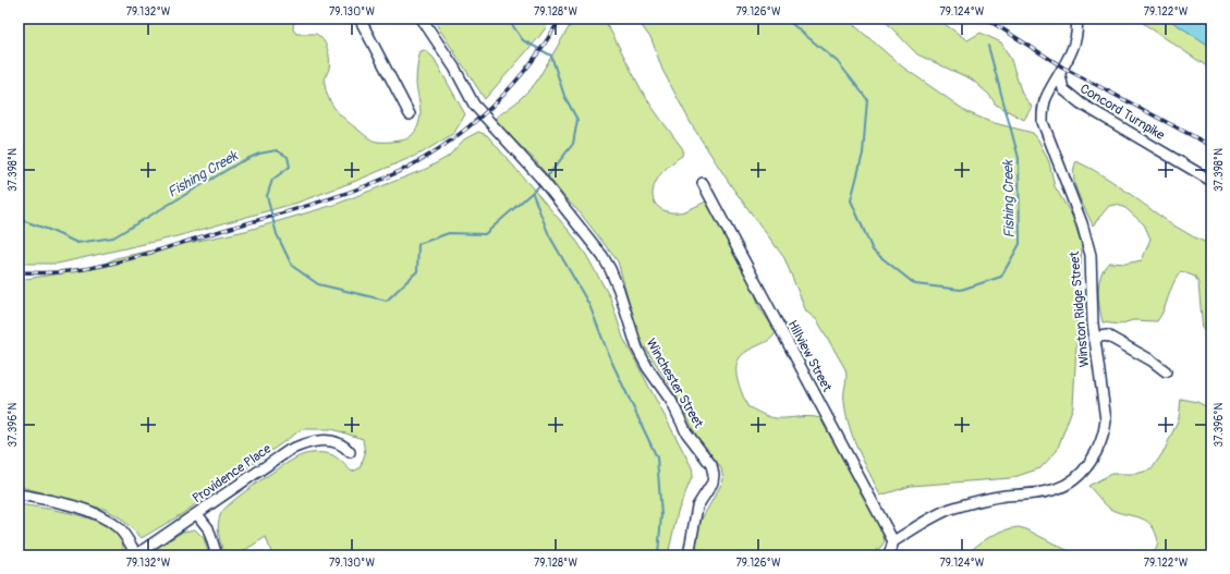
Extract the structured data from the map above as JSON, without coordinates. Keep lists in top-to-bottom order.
{
  "streets": {
    "street": [
      "Concord Turnpike",
      "Winston Ridge Street",
      "Hillview Street",
      "Winchester Street",
      "Providence Place"
    ]
  },
  "crossings": [
    ["Concord Turnpike", "Winston Ridge Street"],
    ["Winston Ridge Street", "Hillview Street"]
  ],
  "water": ["Fishing Creek"],
  "coordinates": [
    "79.132°W",
    "79.130°W",
    "79.128°W",
    "79.126°W",
    "79.124°W",
    "79.122°W",
    "37.398°N",
    "37.396°N"
  ]
}
